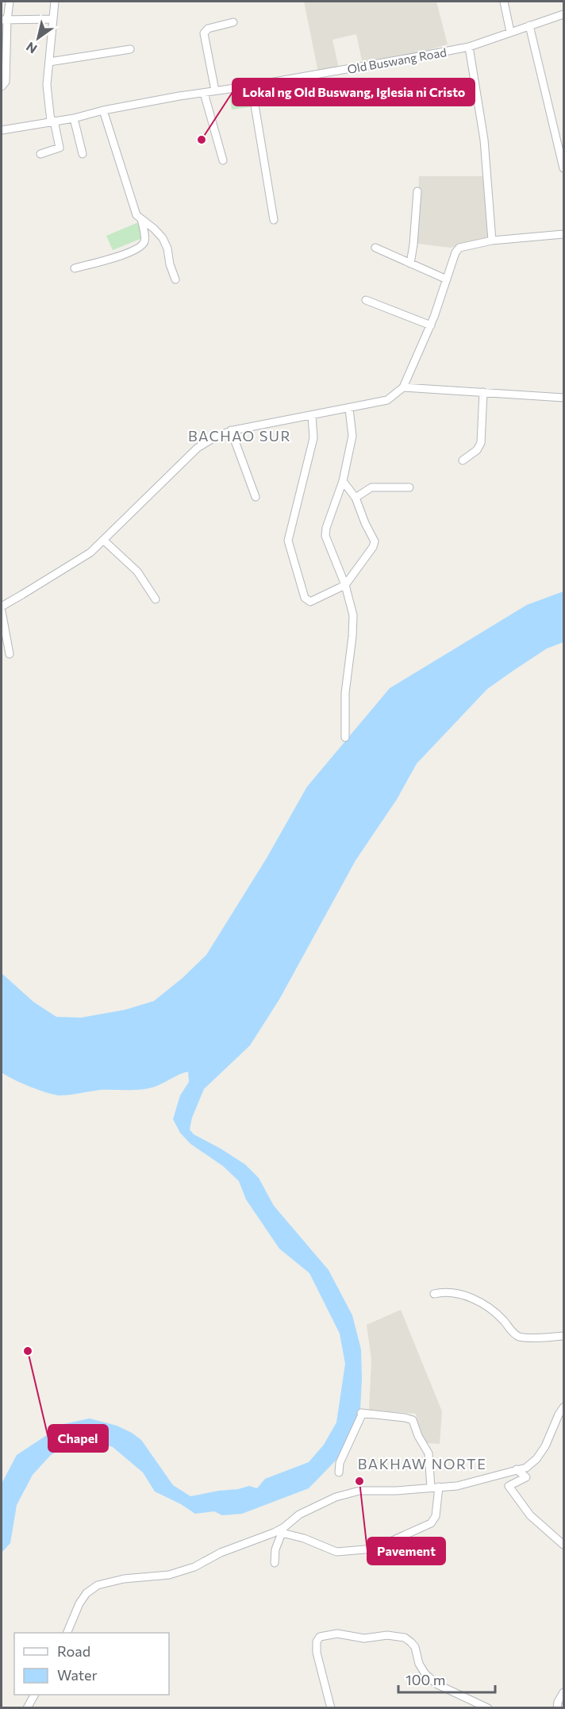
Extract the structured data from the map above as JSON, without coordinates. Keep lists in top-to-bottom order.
{
  "streets": {
    "street": ["Old Buswang Road"]
  },
  "districts": ["BACHAO SUR", "BAKHAW NORTE"],
  "places": ["Lokal ng Old Buswang, Iglesia ni Cristo", "Chapel", "Pavement"],
  "legend": ["Road", "Water"],
  "scale_bar": "100 m",
  "north": "bottom left"
}
